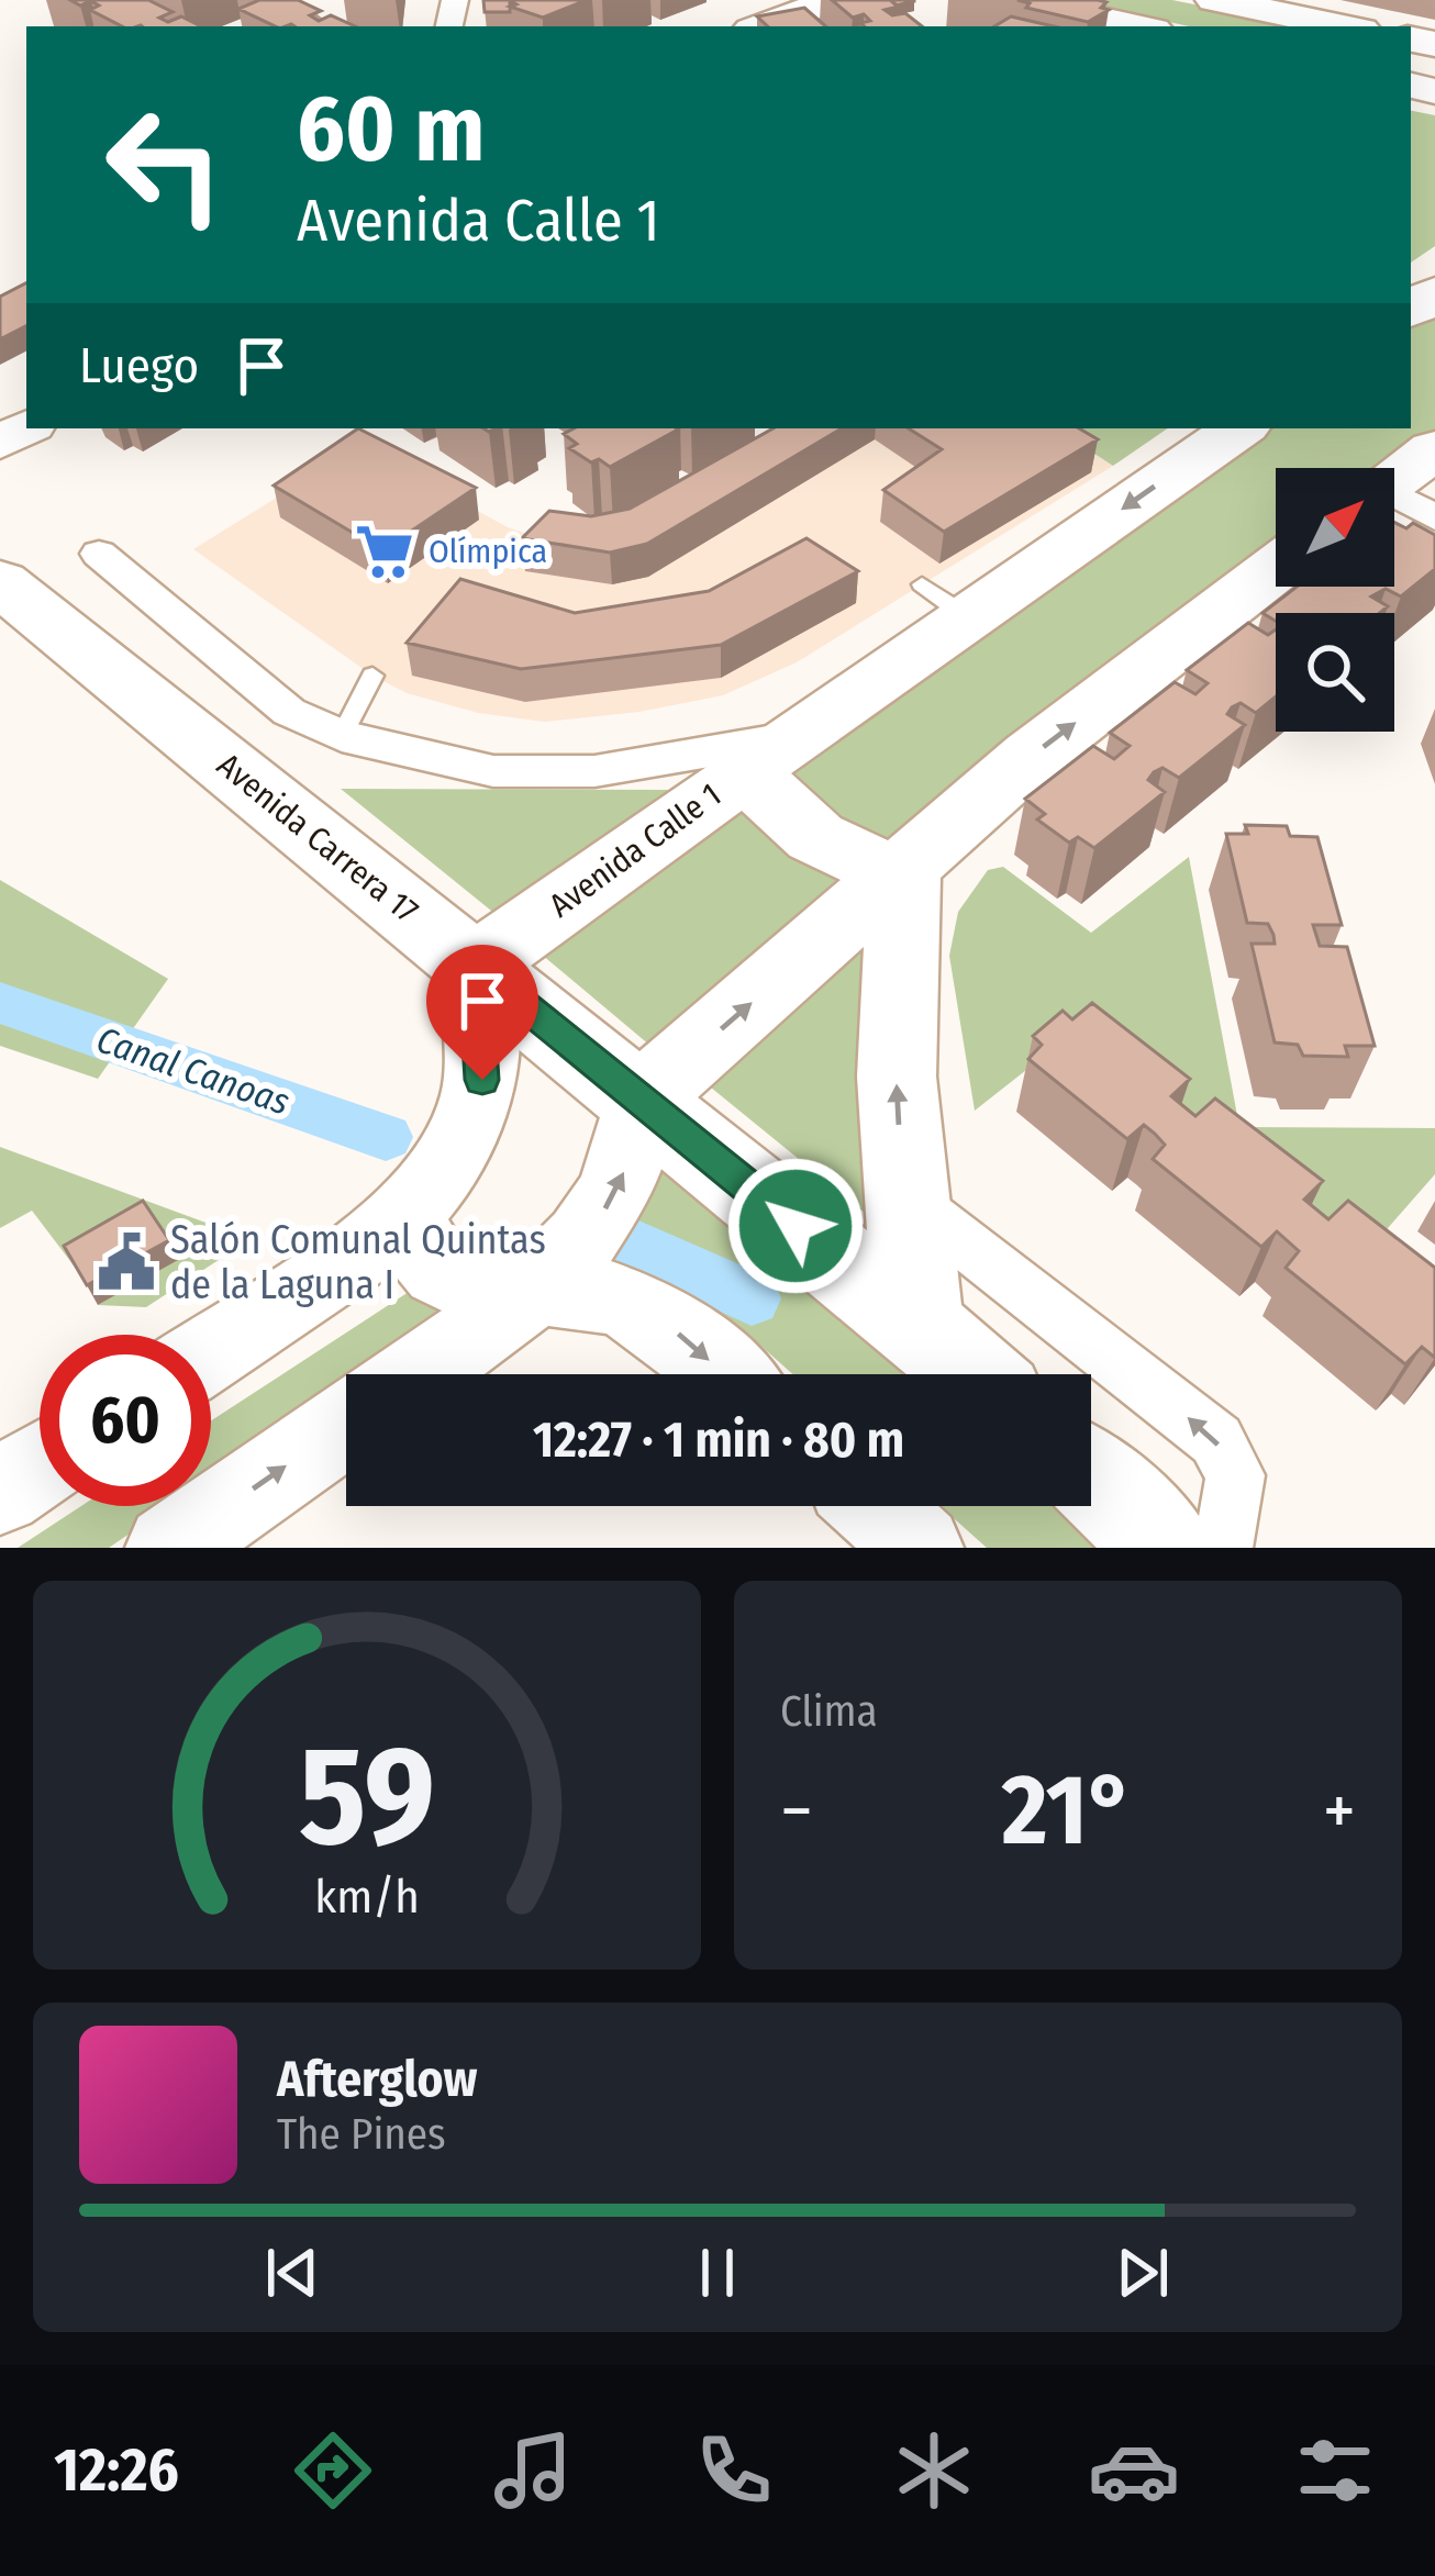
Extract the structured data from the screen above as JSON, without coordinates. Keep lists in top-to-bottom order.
{
  "streets": {
    "main road": ["Avenida Carrera 17", "Avenida Calle 1"]
  },
  "crossings": [
    ["Avenida Carrera 17", "Avenida Calle 1"]
  ],
  "water": ["Canal Canoas"],
  "places": {
    "supermarket": ["Olímpica"],
    "public building": ["Salón Comunal Quintas de la Laguna I"]
  },
  "north": "top right",
  "page": {
    "turn": ["60 m", "Avenida Calle 1"],
    "then": "Luego",
    "limit": "60",
    "trip": "12:27 · 1 min · 80 m",
    "tile": "Clima",
    "heat": ["−", "21°", "+"],
    "song": ["Afterglow", "The Pines"],
    "tabs": "12:26",
    "gauge": ["59", "km/h"]
  }
}
